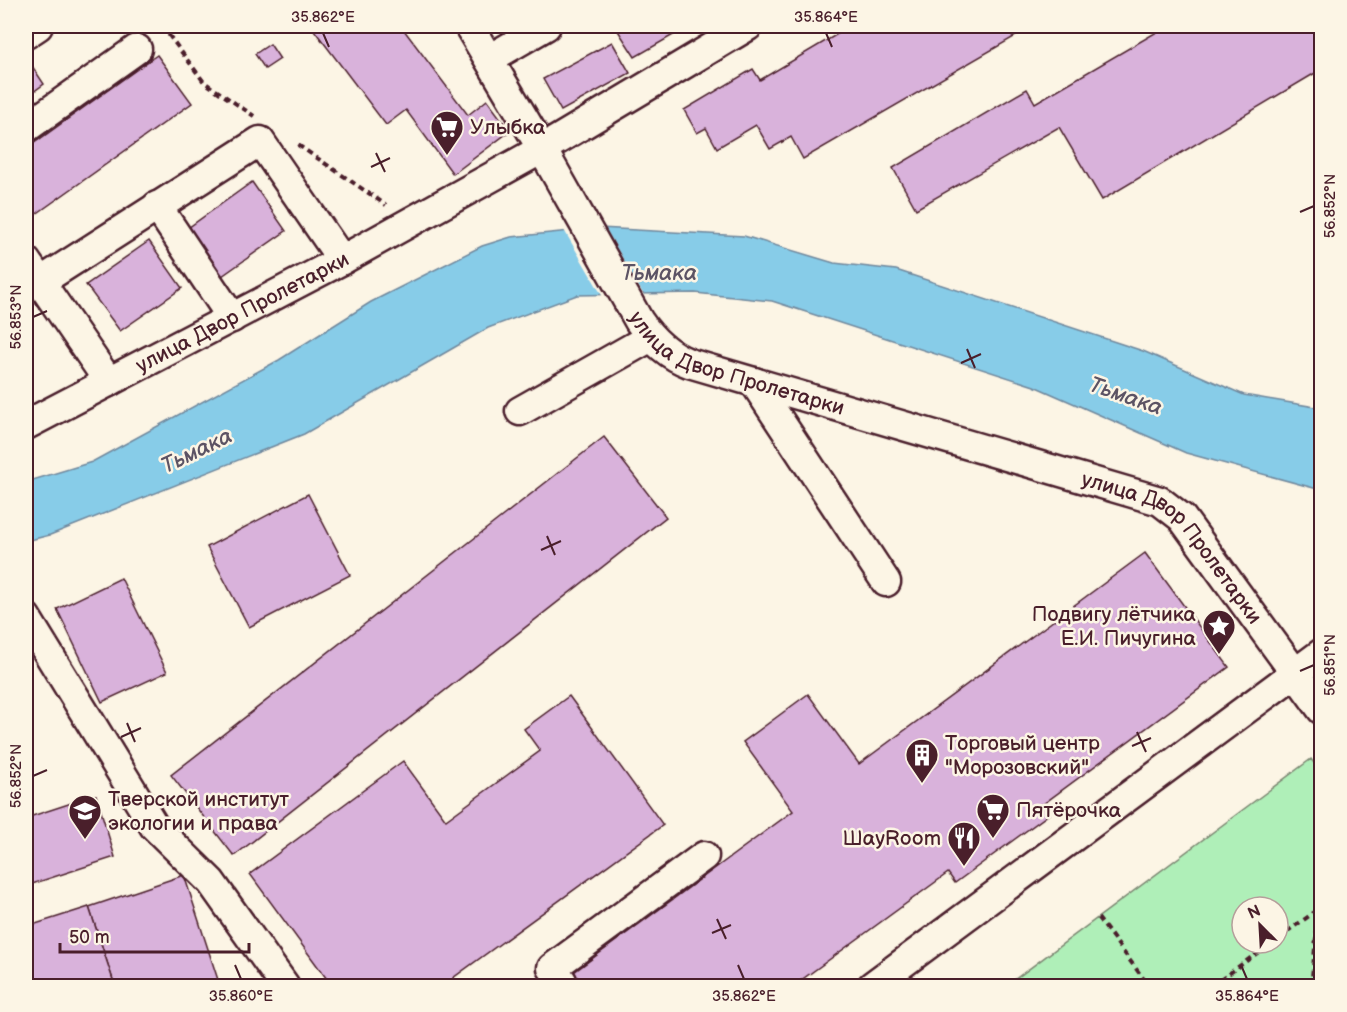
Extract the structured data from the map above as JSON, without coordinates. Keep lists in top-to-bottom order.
{
  "streets": {
    "street": ["улица Двор Пролетарки"]
  },
  "water": ["Тьмака"],
  "places": {
    "supermarket": ["Улыбка", "Пятёрочка"],
    "place": ["Подвигу лётчика Е.И. Пичугина"],
    "building": ["Торговый центр \"Морозовский\""],
    "school or university": ["Тверской институт экологии и права"],
    "restaurant": ["ШауRoom"]
  },
  "scale_bar": "50 m",
  "north": "top left",
  "coordinates": [
    "35.862°E",
    "35.864°E",
    "56.852°N",
    "56.853°N",
    "56.851°N",
    "35.860°E"
  ]
}
